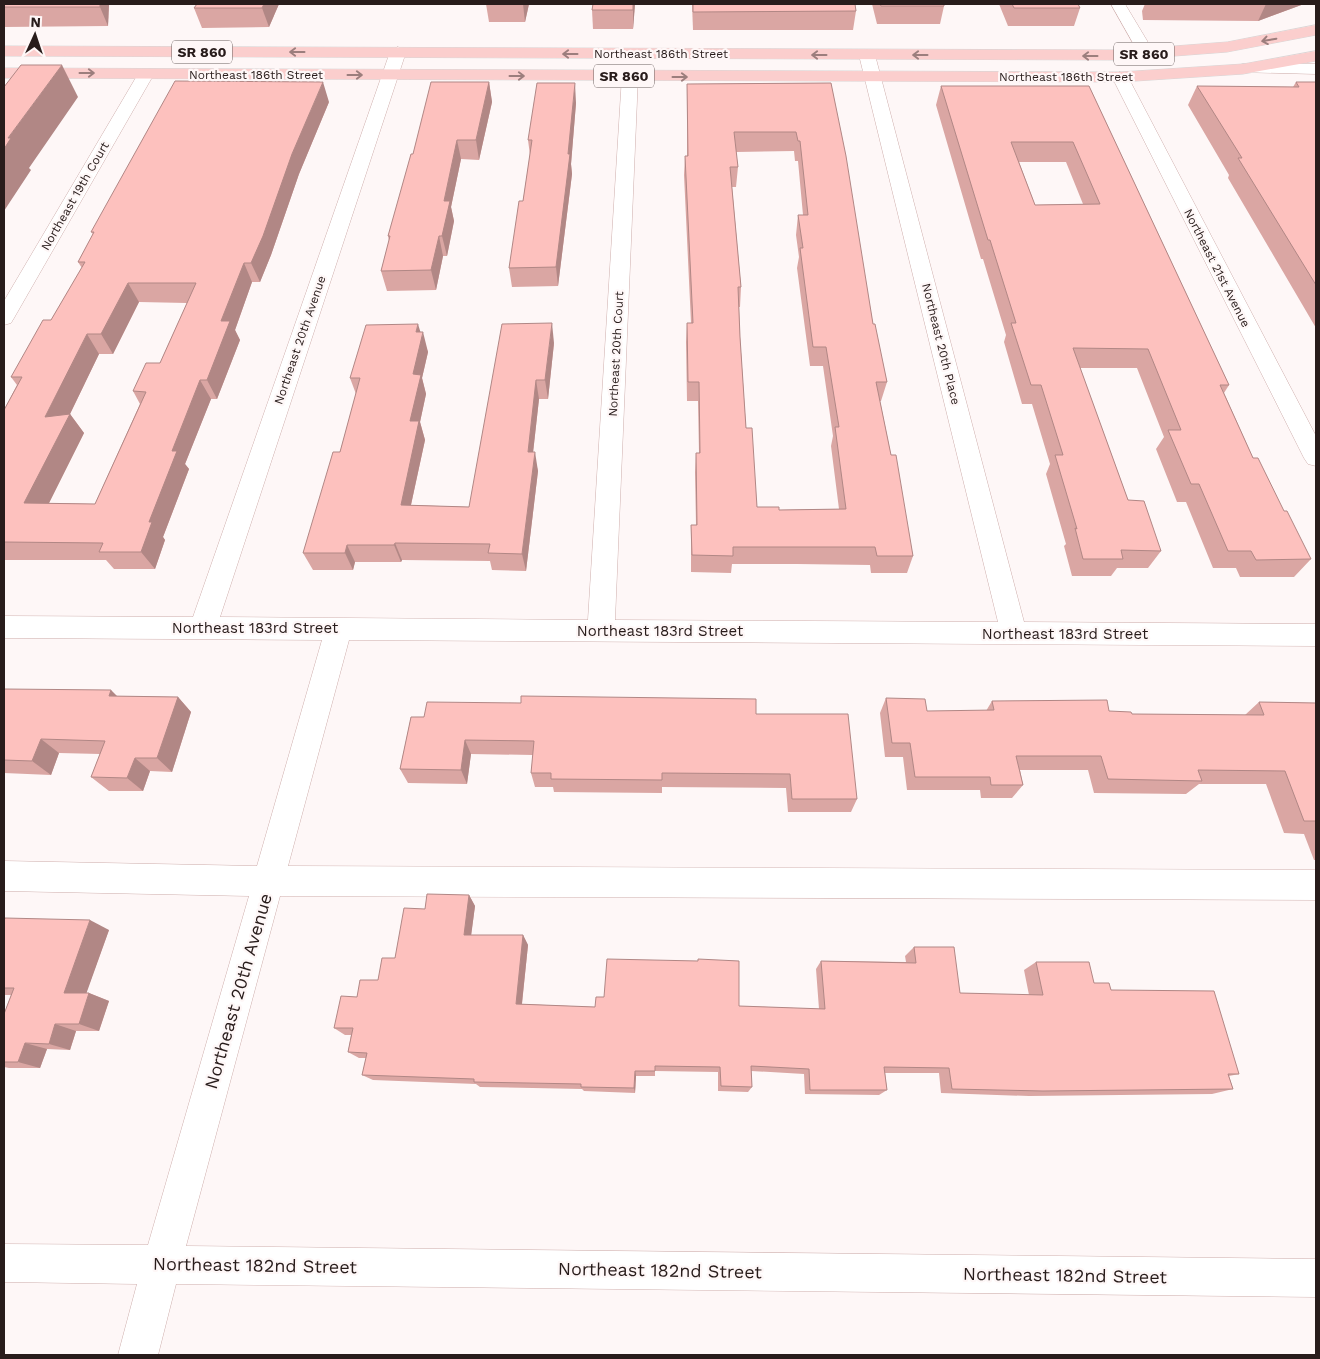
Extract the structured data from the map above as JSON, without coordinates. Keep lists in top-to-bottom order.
{
  "streets": {
    "main road": ["SR 860", "Northeast 186th Street"],
    "street": [
      "Northeast 19th Court",
      "Northeast 21st Avenue",
      "Northeast 20th Avenue",
      "Northeast 20th Place",
      "Northeast 20th Court",
      "Northeast 183rd Street",
      "Northeast 182nd Street"
    ]
  },
  "crossings": [
    ["Northeast 186th Street", "Northeast 19th Court"],
    ["Northeast 186th Street", "Northeast 21st Avenue"],
    ["Northeast 186th Street", "Northeast 20th Avenue"],
    ["Northeast 186th Street", "Northeast 20th Place"],
    ["Northeast 186th Street", "Northeast 20th Court"],
    ["Northeast 20th Avenue", "Northeast 183rd Street"],
    ["Northeast 20th Avenue", "Northeast 182nd Street"],
    ["Northeast 20th Place", "Northeast 183rd Street"],
    ["Northeast 20th Court", "Northeast 183rd Street"]
  ],
  "north": "top"
}
